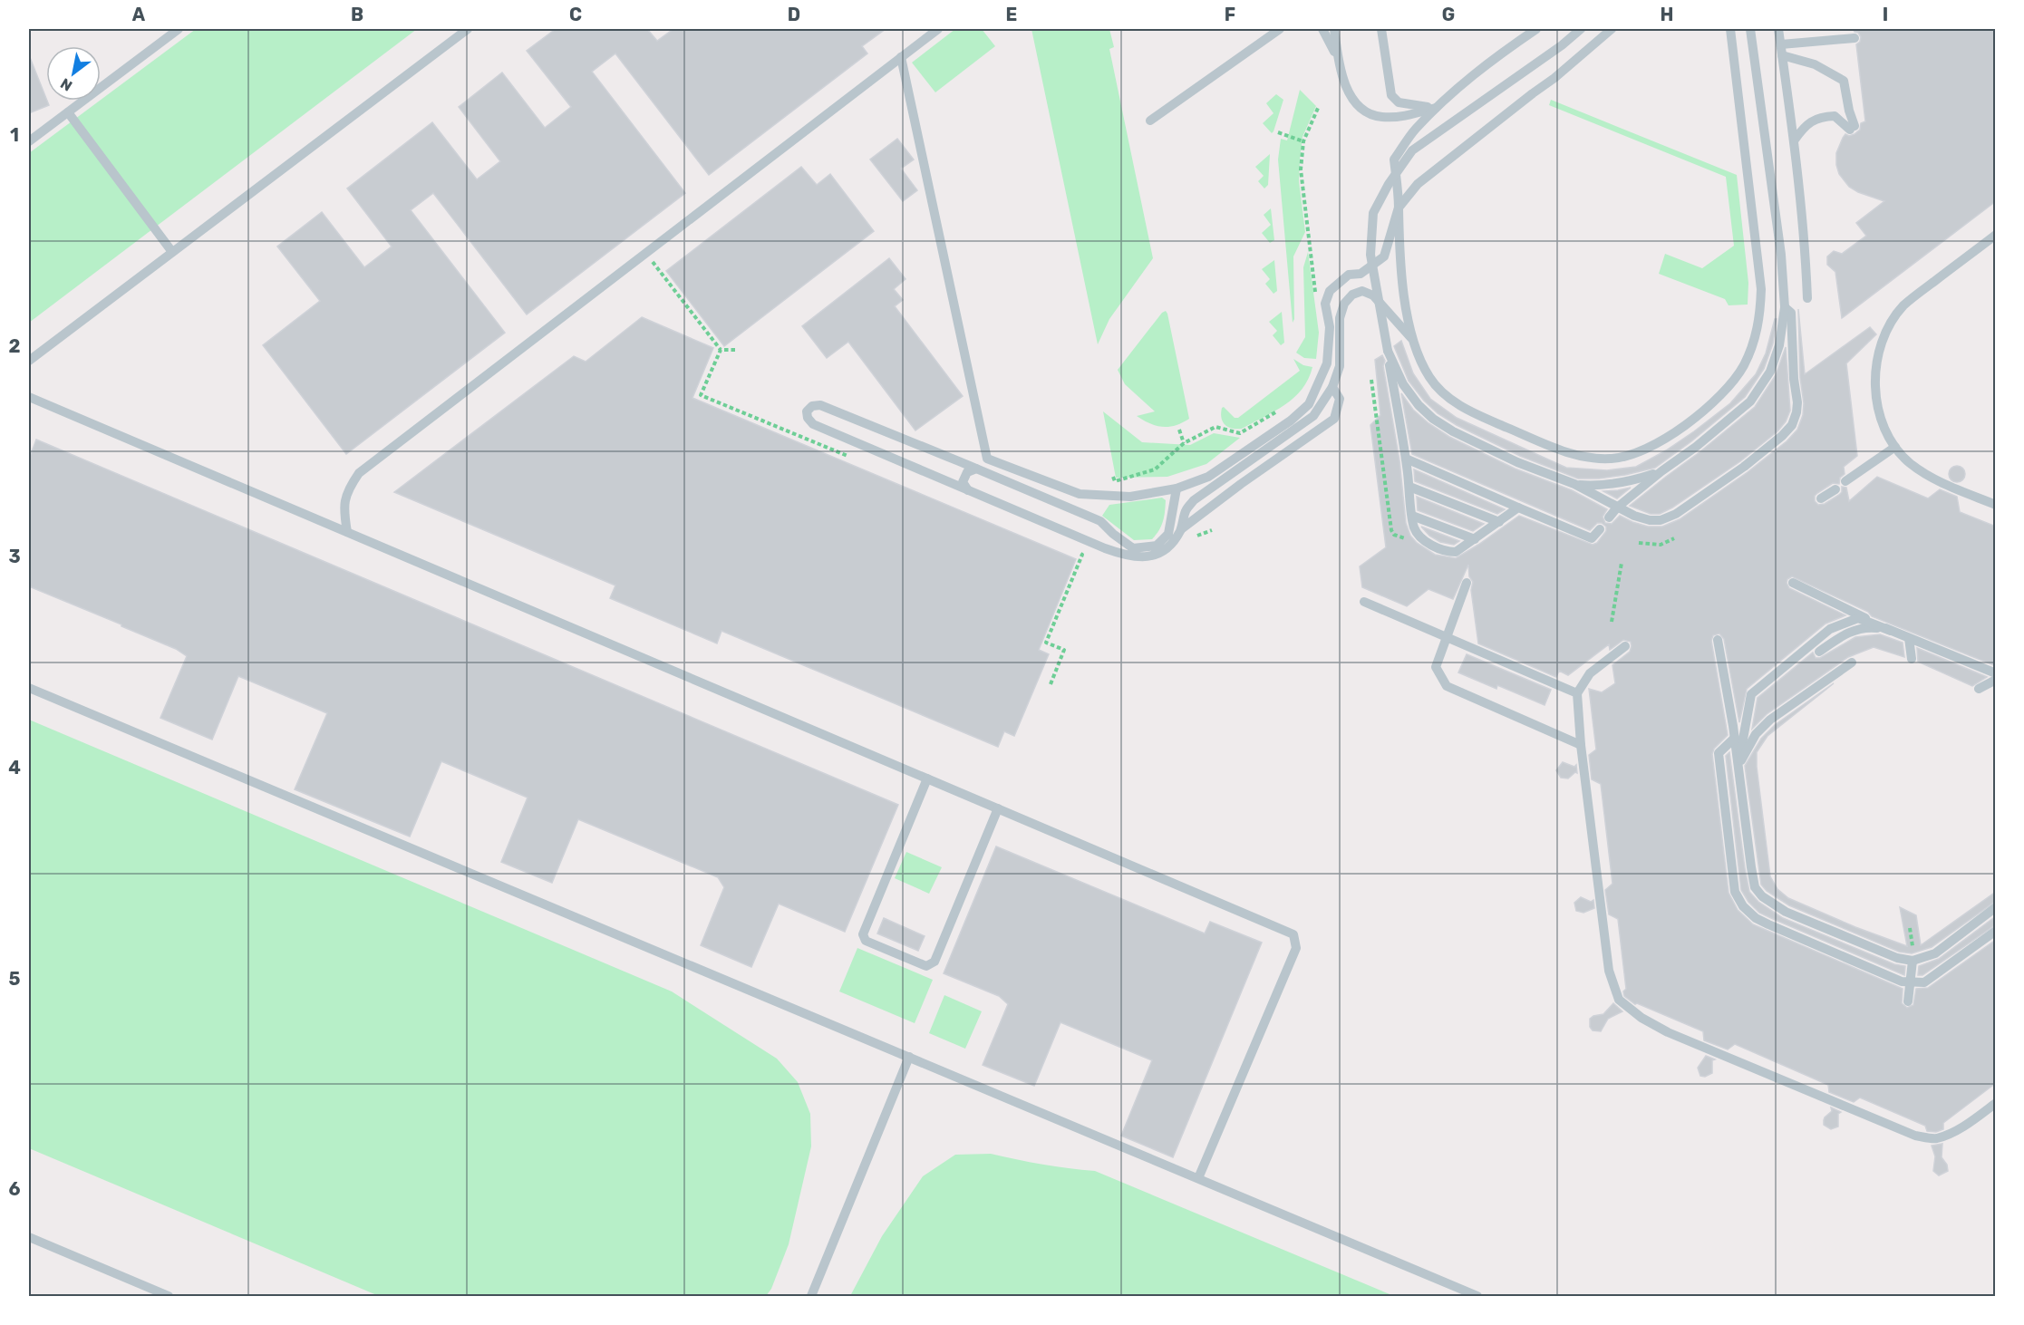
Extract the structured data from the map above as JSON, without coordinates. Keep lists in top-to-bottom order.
{
  "north": "bottom left",
  "grid": {
    "columns": [
      "A",
      "B",
      "C",
      "D",
      "E",
      "F",
      "G",
      "H",
      "I"
    ],
    "rows": [
      "1",
      "2",
      "3",
      "4",
      "5",
      "6"
    ]
  }
}
